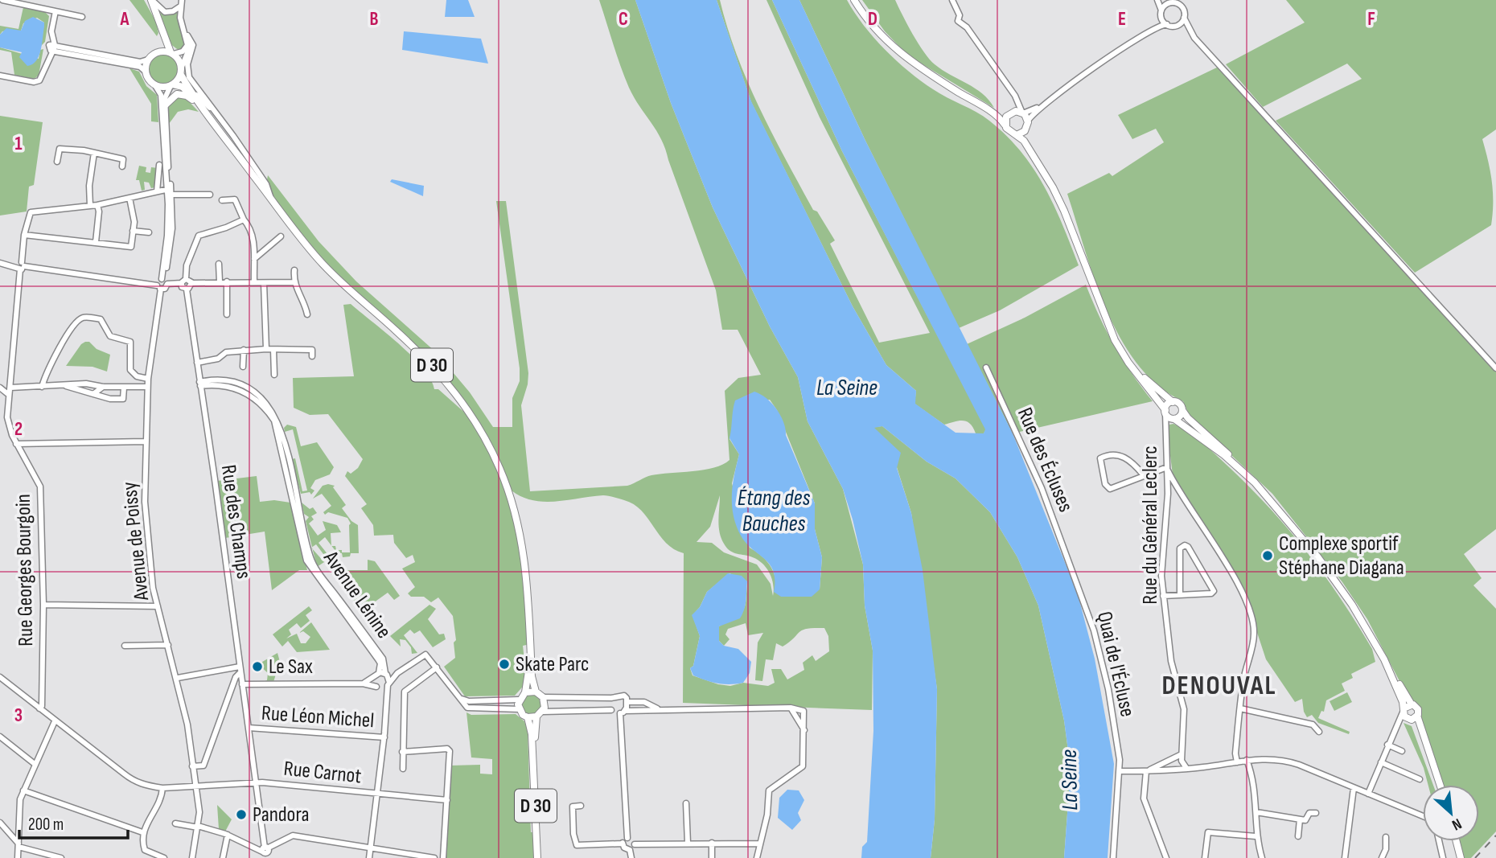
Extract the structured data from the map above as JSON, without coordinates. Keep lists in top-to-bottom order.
{
  "streets": {
    "main road": ["D 30"],
    "street": [
      "Rue des Écluses",
      "Rue des Champs",
      "Rue du Général Leclerc",
      "Avenue de Poissy",
      "Rue Georges Bourgoin",
      "Avenue Lénine",
      "Quai de l'Écluse",
      "Rue Léon Michel",
      "Rue Carnot"
    ]
  },
  "crossings": [
    ["Rue des Écluses", "Quai de l'Écluse"],
    ["Rue des Champs", "Rue Léon Michel"],
    ["Rue des Champs", "Rue Carnot"],
    ["Avenue de Poissy", "Rue Carnot"],
    ["Rue Georges Bourgoin", "Rue Carnot"]
  ],
  "districts": ["DENOUVAL"],
  "water": ["La Seine", "Étang des Bauches"],
  "places": [
    "Complexe sportif Stéphane Diagana",
    "Skate Parc",
    "Le Sax",
    "Pandora"
  ],
  "scale_bar": "200 m",
  "north": "bottom right",
  "grid": {
    "columns": [
      "A",
      "B",
      "C",
      "D",
      "E",
      "F"
    ],
    "rows": ["1", "2", "3"]
  }
}
